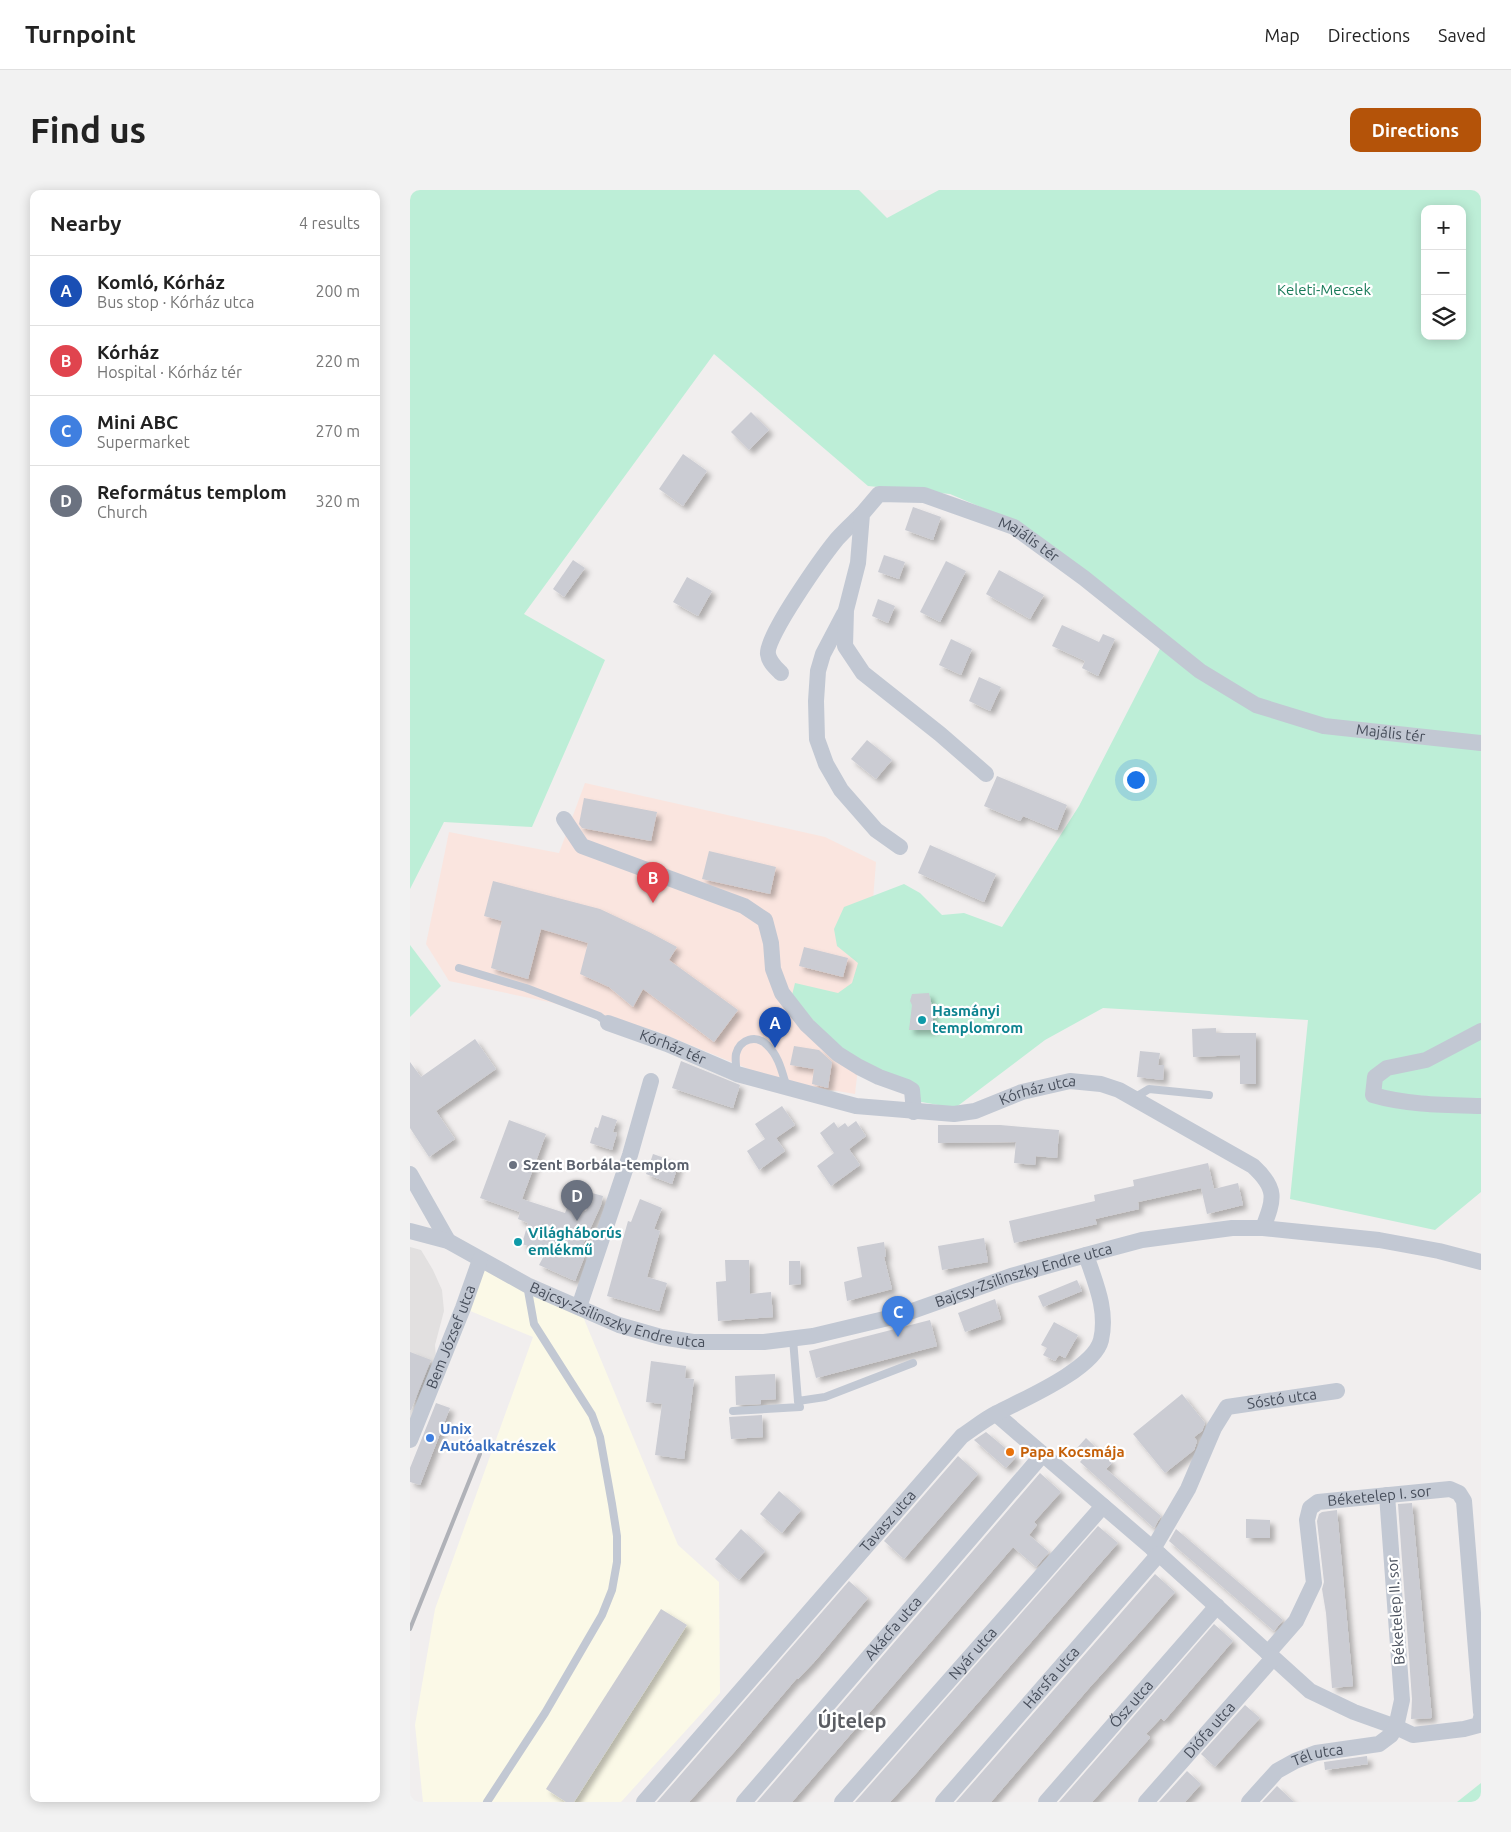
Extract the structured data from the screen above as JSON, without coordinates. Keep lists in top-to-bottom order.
{
  "streets": {
    "street": [
      "Majális tér",
      "Kórház tér",
      "Kórház utca",
      "Bajcsy-Zsilinszky Endre utca",
      "Bem József utca",
      "Sóstó utca",
      "Béketelep I. sor",
      "Tavasz utca",
      "Béketelep II. sor",
      "Akácfa utca",
      "Nyár utca",
      "Hársfa utca",
      "Ősz utca",
      "Diófa utca",
      "Tél utca"
    ]
  },
  "crossings": [
    ["Kórház tér", "Kórház utca"],
    ["Kórház utca", "Bajcsy-Zsilinszky Endre utca"],
    ["Bajcsy-Zsilinszky Endre utca", "Bem József utca"],
    ["Bajcsy-Zsilinszky Endre utca", "Tavasz utca"],
    ["Sóstó utca", "Hársfa utca"],
    ["Béketelep I. sor", "Béketelep II. sor"],
    ["Béketelep I. sor", "Diófa utca"],
    ["Béketelep II. sor", "Tél utca"]
  ],
  "districts": ["Újtelep"],
  "parks": ["Keleti-Mecsek"],
  "places": [
    "Hasmányi templomrom",
    "Szent Borbála-templom",
    "Világháborús emlékmű",
    "Unix Autóalkatrészek",
    "Papa Kocsmája"
  ],
  "page": {
    "header": "Turnpoint",
    "nav": ["Map", "Directions", "Saved"],
    "buttons": "Directions",
    "title": "Find us",
    "heading": ["Nearby", "4 results"],
    "map_buttons": ["+", "−"],
    "list": [
      {
        "mark": "A",
        "name": "Komló, Kórház",
        "note": "Bus stop · Kórház utca",
        "value": "200 m"
      },
      {
        "mark": "B",
        "name": "Kórház",
        "note": "Hospital · Kórház tér",
        "value": "220 m"
      },
      {
        "mark": "C",
        "name": "Mini ABC",
        "note": "Supermarket",
        "value": "270 m"
      },
      {
        "mark": "D",
        "name": "Református templom",
        "note": "Church",
        "value": "320 m"
      }
    ],
    "pins": [
      "B",
      "A",
      "D",
      "C"
    ]
  }
}
